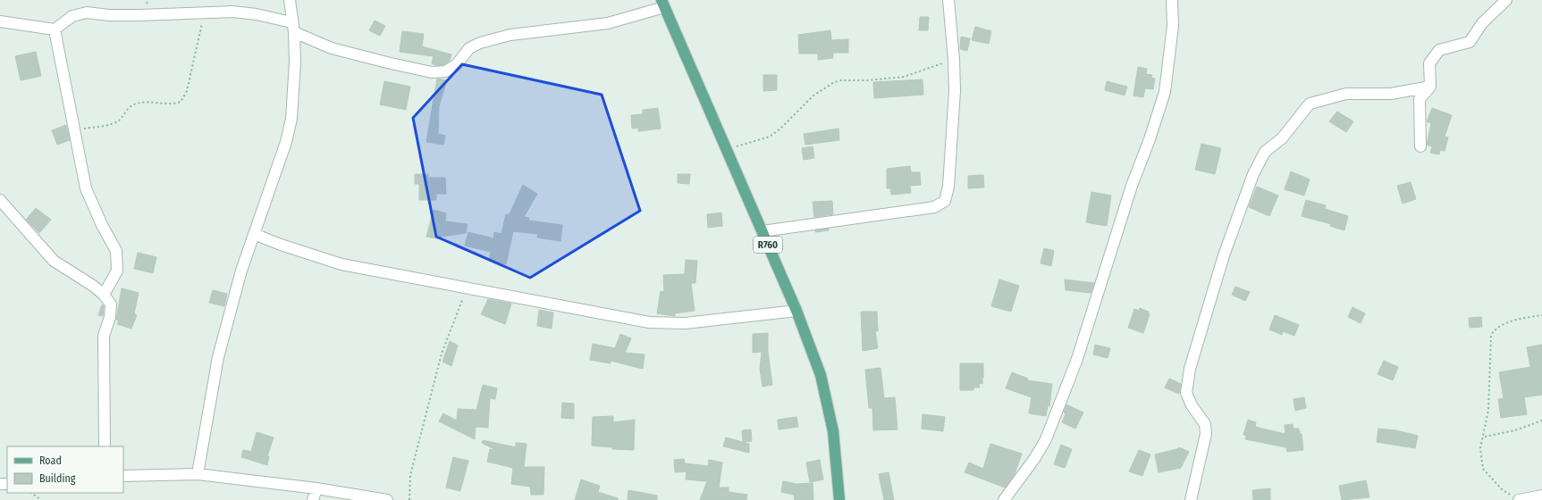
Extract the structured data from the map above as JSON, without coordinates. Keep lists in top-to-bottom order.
{
  "streets": {
    "main road": ["R760"]
  },
  "legend": ["Road", "Building"]
}
